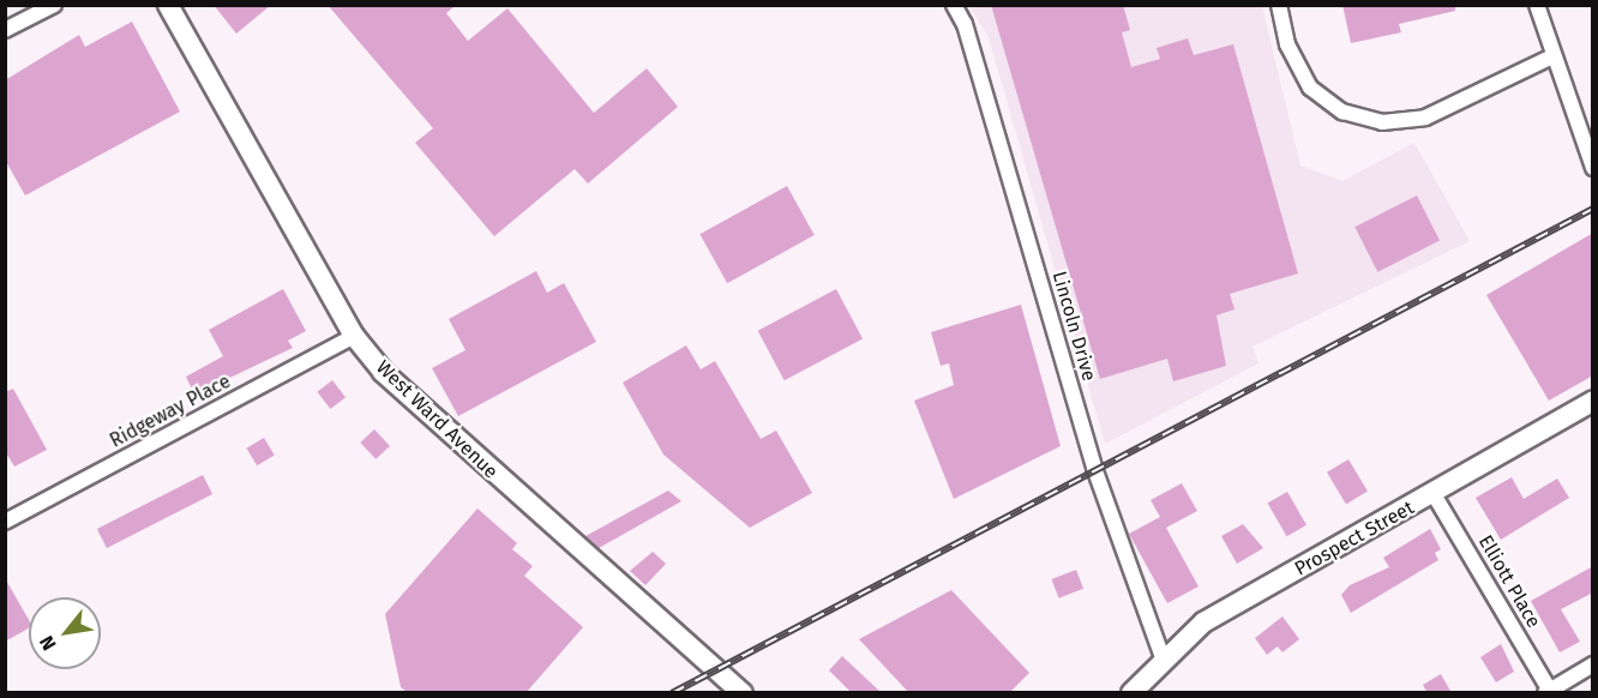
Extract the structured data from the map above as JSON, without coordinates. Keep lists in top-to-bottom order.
{
  "streets": {
    "street": [
      "Lincoln Drive",
      "Ridgeway Place",
      "West Ward Avenue",
      "Prospect Street",
      "Elliott Place"
    ]
  },
  "crossings": [
    ["Lincoln Drive", "Prospect Street"],
    ["Ridgeway Place", "West Ward Avenue"],
    ["Prospect Street", "Elliott Place"]
  ],
  "north": "bottom left"
}
